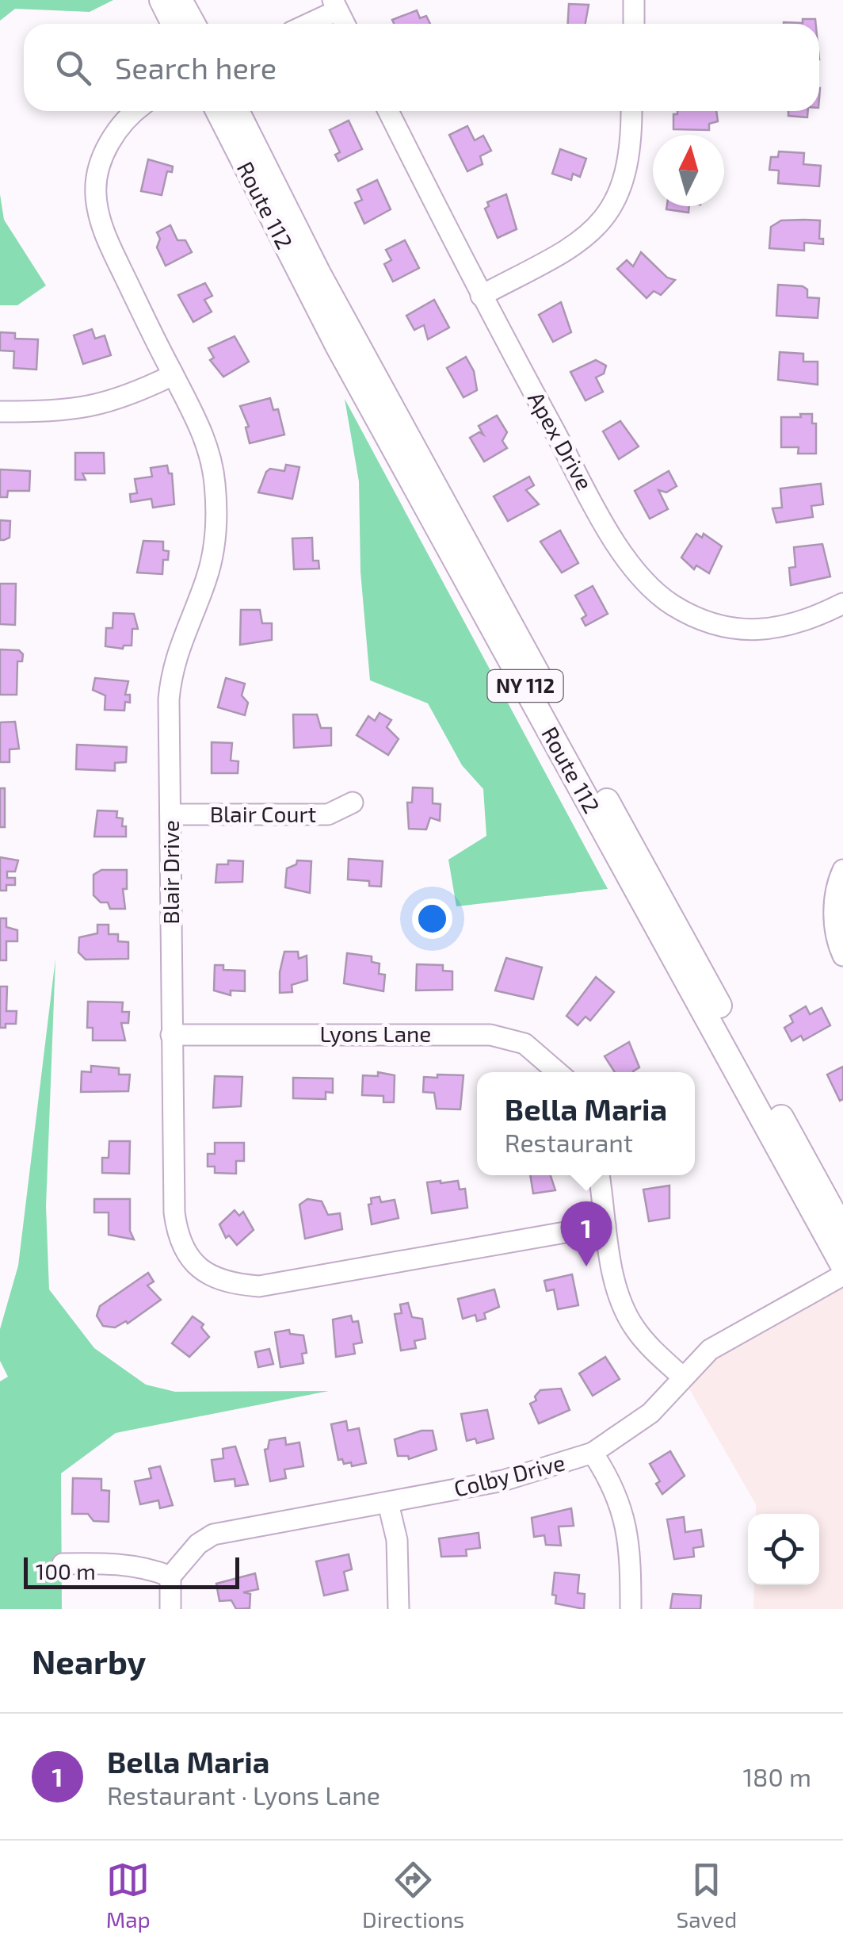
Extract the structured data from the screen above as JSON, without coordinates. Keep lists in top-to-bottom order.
{
  "streets": {
    "main road": ["Route 112", "NY 112"],
    "street": [
      "Apex Drive",
      "Blair Court",
      "Blair Drive",
      "Lyons Lane",
      "Colby Drive"
    ]
  },
  "crossings": [
    ["Blair Court", "Blair Drive"],
    ["Blair Drive", "Lyons Lane"]
  ],
  "scale_bar": "100 m",
  "north": "top",
  "page": {
    "search": "Search here",
    "popup": ["Bella Maria", "Restaurant"],
    "pins": "1",
    "scale": "100 m",
    "heading": "Nearby",
    "list": [
      {
        "mark": "1",
        "name": "Bella Maria",
        "note": "Restaurant · Lyons Lane",
        "value": "180 m"
      }
    ],
    "nav": ["Map", "Directions", "Saved"]
  }
}
